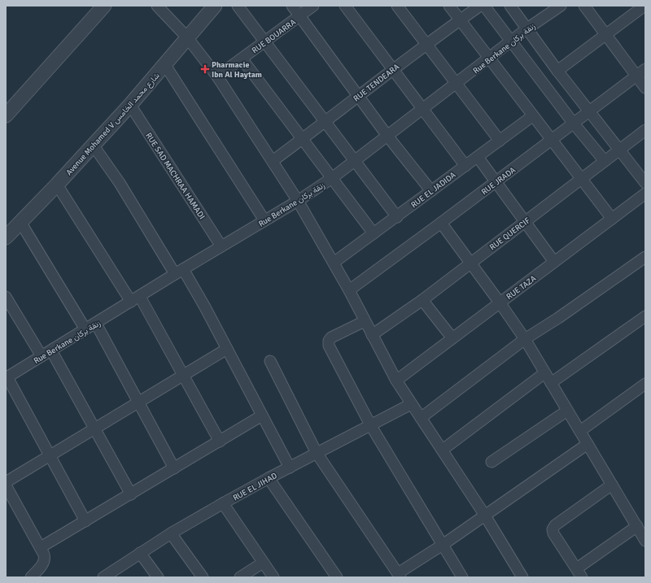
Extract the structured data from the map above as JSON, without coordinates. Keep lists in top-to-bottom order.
{
  "streets": {
    "street": [
      "RUE BOUARRA",
      "Rue Berkane زنقة بركان",
      "RUE TENDEARA",
      "Avenue Mohamed V شارع محمد الخامس",
      "RUE SAD MACHRAA HAMADI",
      "RUE JRADA",
      "RUE EL JADIDA",
      "RUE QUERCIF",
      "RUE TAZA",
      "RUE EL JIHAD"
    ]
  },
  "crossings": [
    ["Rue Berkane زنقة بركان", "RUE SAD MACHRAA HAMADI"],
    ["Avenue Mohamed V شارع محمد الخامس", "RUE SAD MACHRAA HAMADI"]
  ],
  "places": {
    "health": ["Pharmacie Ibn Al Haytam"]
  }
}
